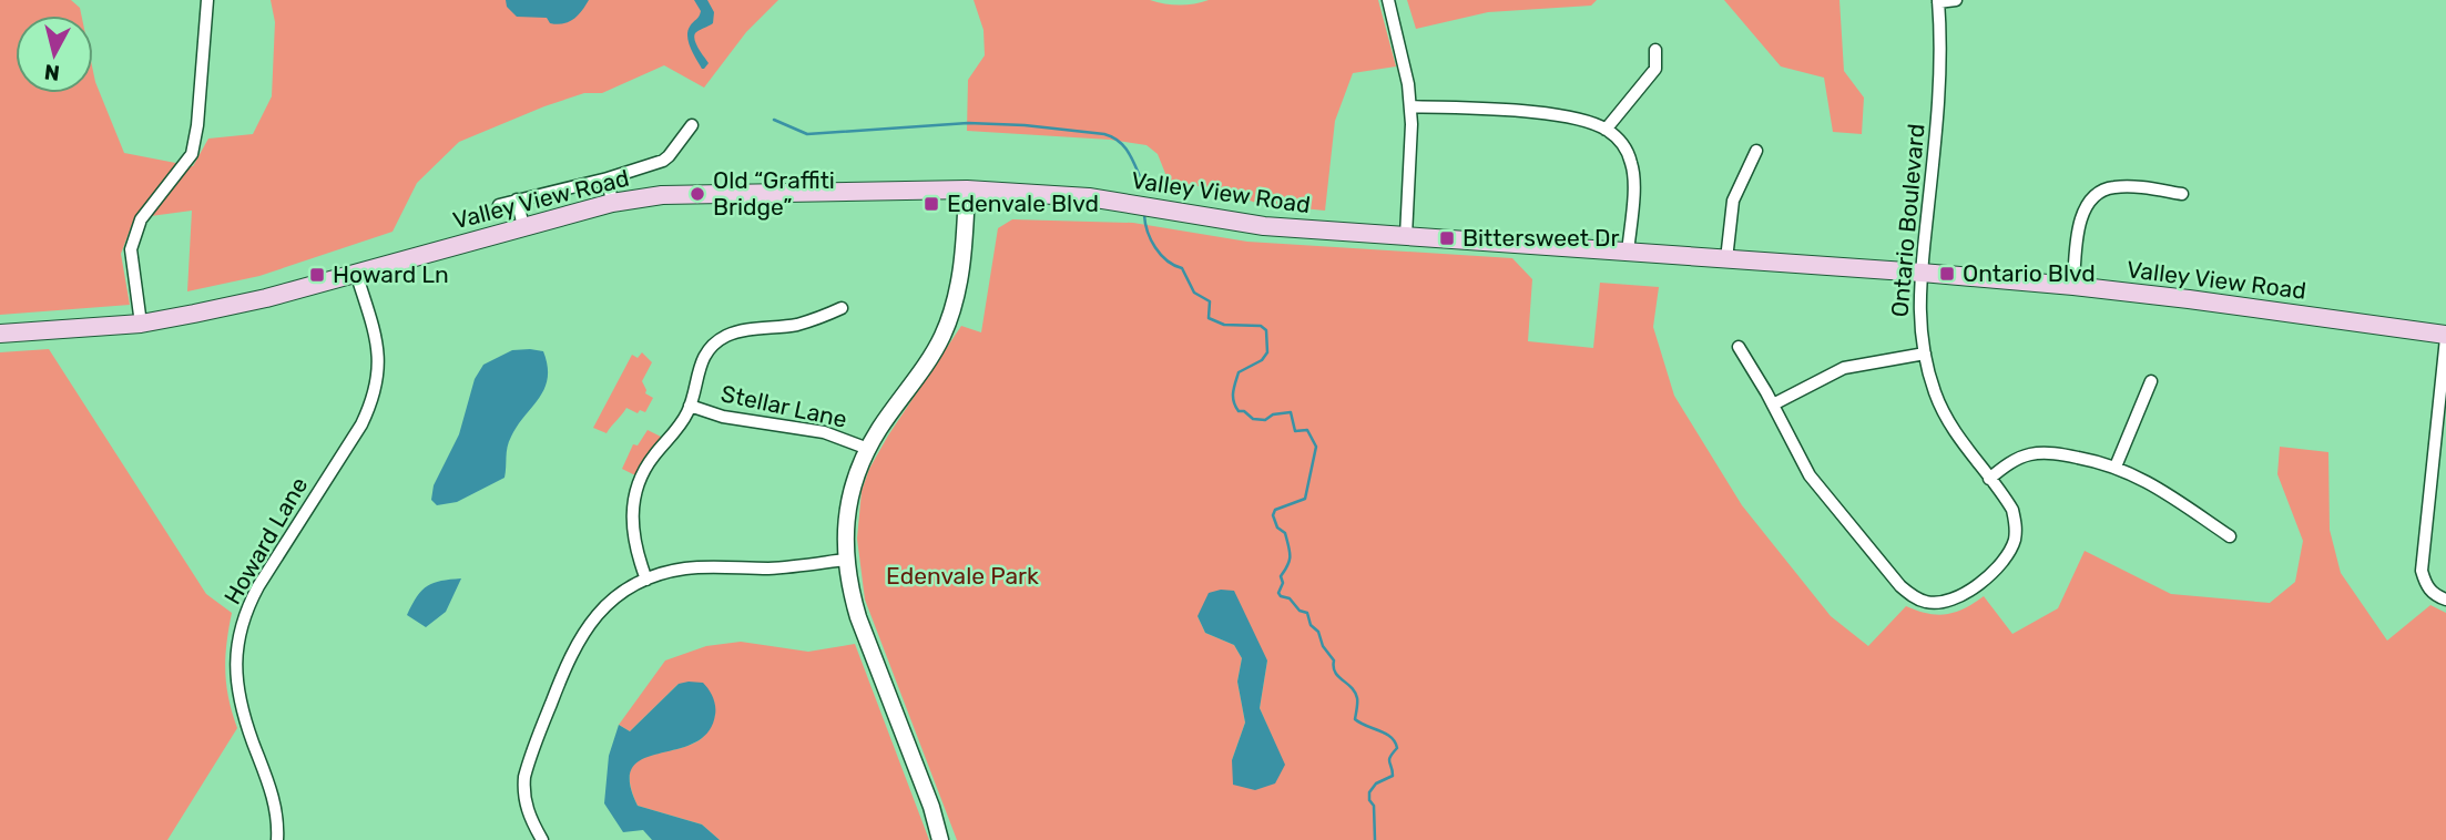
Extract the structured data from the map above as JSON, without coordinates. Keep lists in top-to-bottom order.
{
  "streets": {
    "main road": ["Valley View Road"],
    "street": ["Ontario Boulevard", "Stellar Lane", "Howard Lane"]
  },
  "crossings": [
    ["Valley View Road", "Ontario Boulevard"],
    ["Valley View Road", "Howard Lane"]
  ],
  "parks": ["Edenvale Park"],
  "places": {
    "other": ["Old “Graffiti Bridge”"],
    "transit": [
      "Edenvale Blvd",
      "Bittersweet Dr",
      "Ontario Blvd",
      "Howard Ln"
    ]
  },
  "north": "bottom"
}
